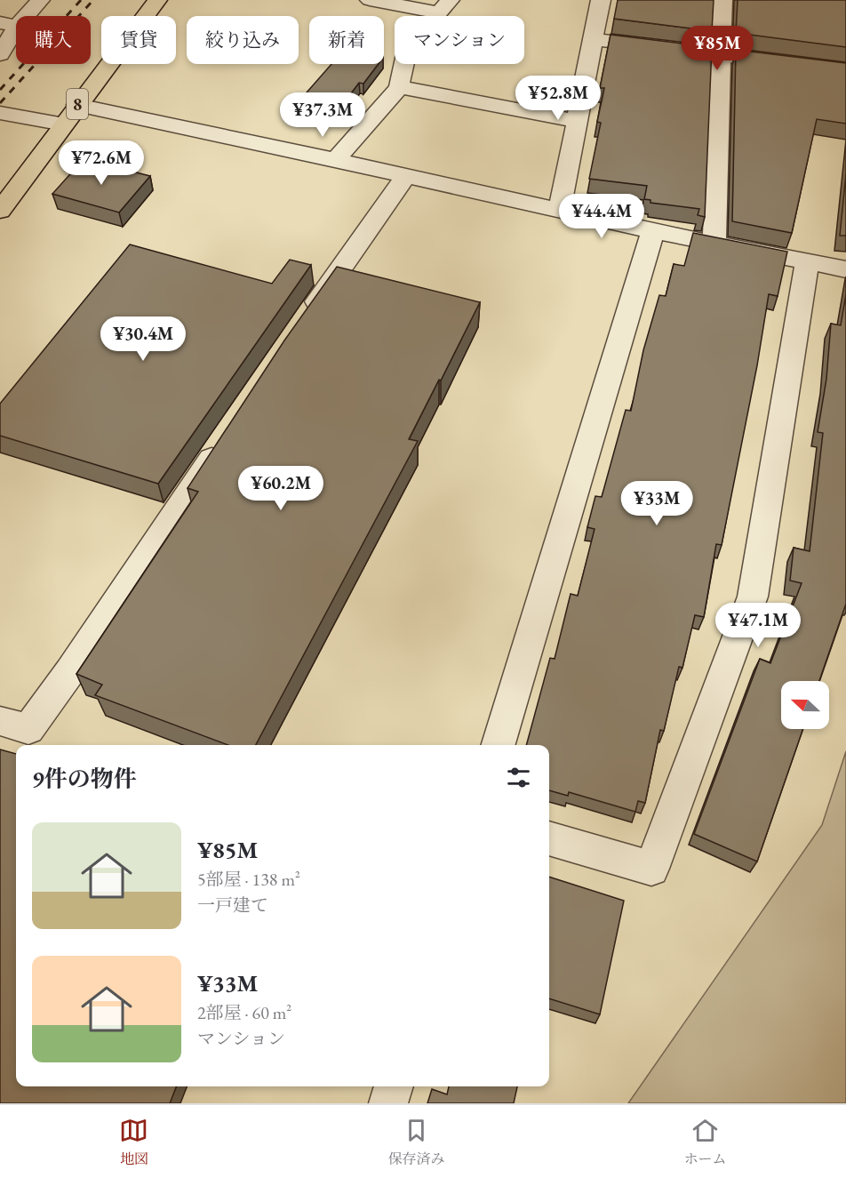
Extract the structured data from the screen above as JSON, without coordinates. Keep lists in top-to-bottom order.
{
  "streets": {
    "main road": ["8"]
  },
  "north": "left",
  "page": {
    "chip": [
      "購入",
      "賃貸",
      "絞り込み",
      "新着",
      "マンション"
    ],
    "price": [
      "¥85M",
      "¥52.8M",
      "¥37.3M",
      "¥72.6M",
      "¥44.4M",
      "¥30.4M",
      "¥60.2M",
      "¥33M",
      "¥47.1M"
    ],
    "heading": "9件の物件",
    "list": [
      {
        "name": "¥85M",
        "note": "5部屋 · 138 m² · 一戸建て"
      },
      {
        "name": "¥33M",
        "note": "2部屋 · 60 m² · マンション"
      }
    ],
    "tabs": ["地図", "保存済み", "ホーム"]
  }
}
